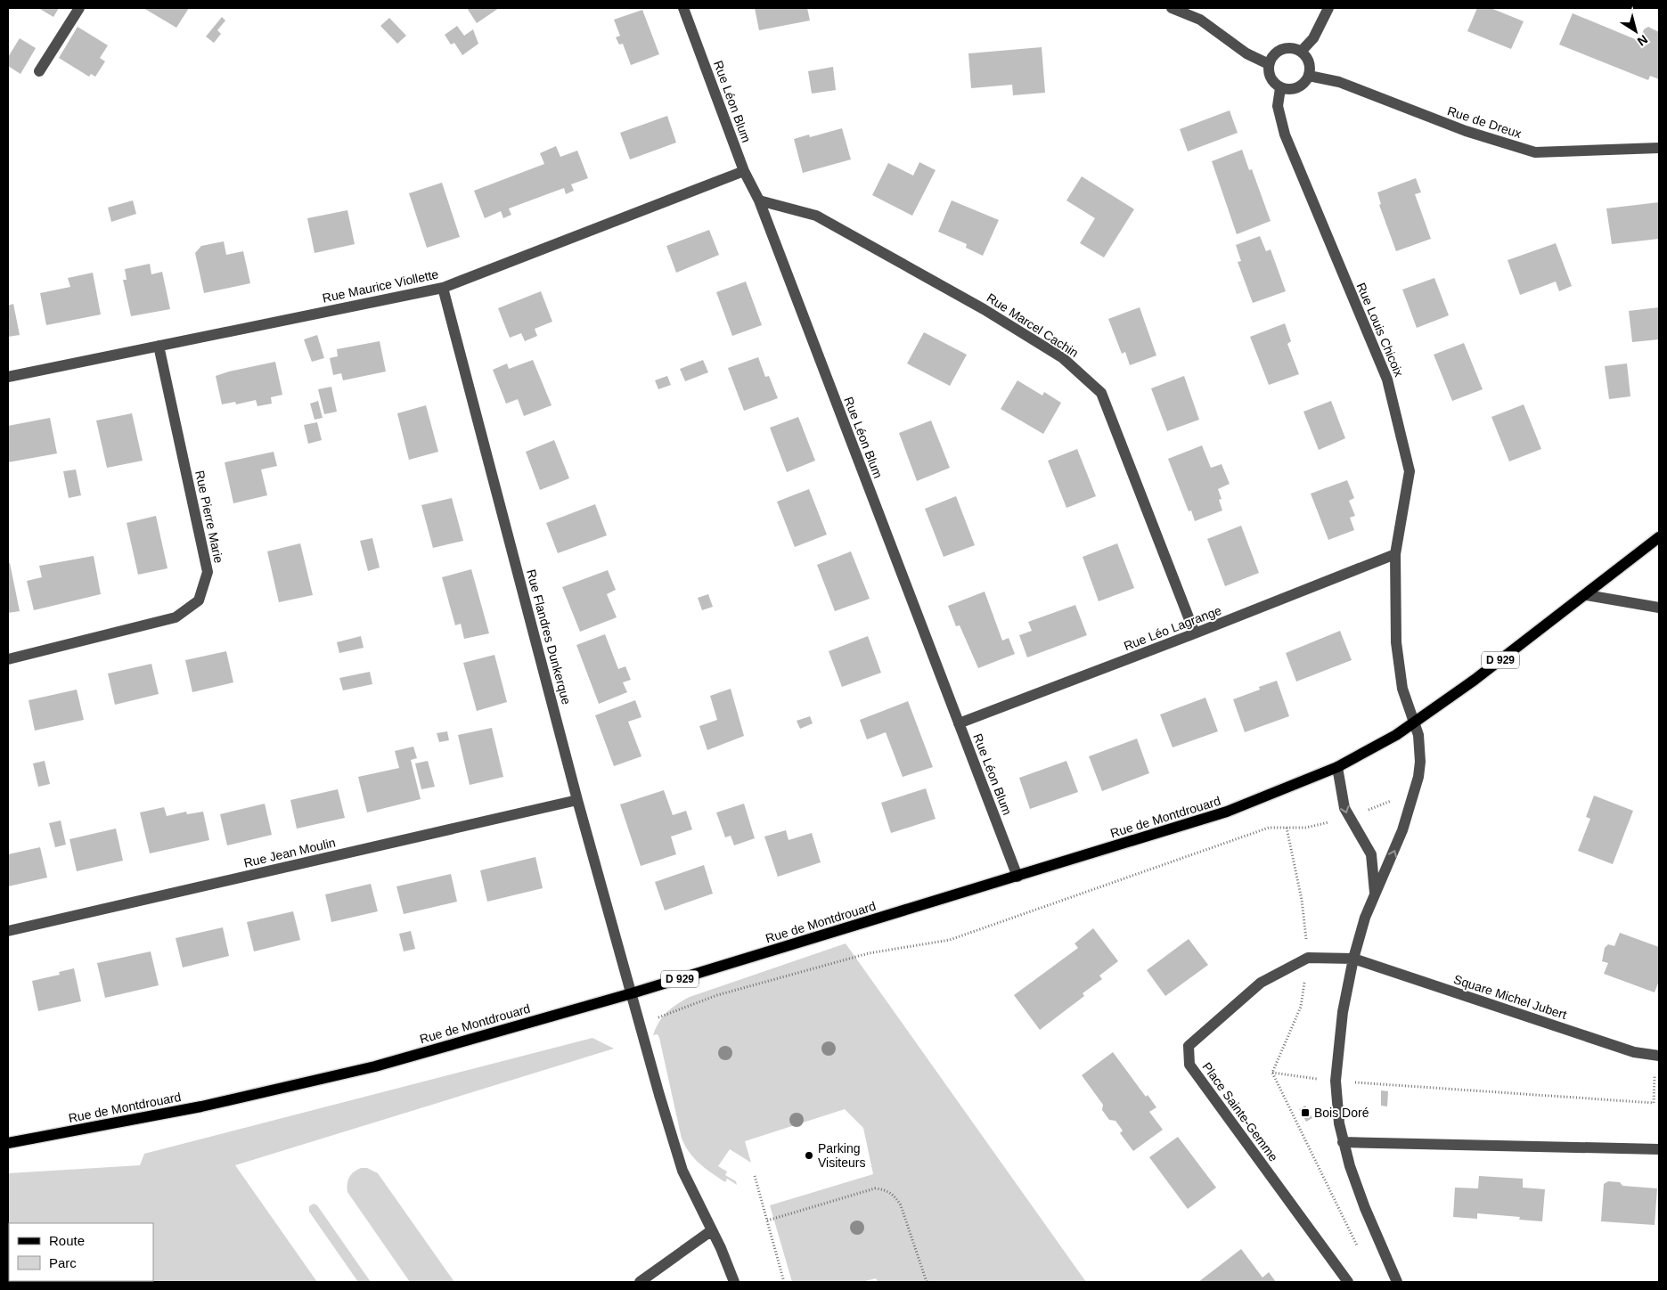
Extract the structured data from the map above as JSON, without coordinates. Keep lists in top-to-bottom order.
{
  "streets": {
    "main road": ["D 929", "Rue de Montdrouard"],
    "street": [
      "Rue Léon Blum",
      "Rue de Dreux",
      "Rue Maurice Viollette",
      "Rue Marcel Cachin",
      "Rue Louis Chicoix",
      "Rue Pierre Marie",
      "Rue Léo Lagrange",
      "Rue Flandres Dunkerque",
      "Rue Jean Moulin",
      "Square Michel Jubert",
      "Place Sainte-Gemme"
    ]
  },
  "crossings": [
    ["Rue Léon Blum", "Rue Maurice Viollette"],
    ["Rue Léon Blum", "Rue Marcel Cachin"],
    ["Rue Léon Blum", "Rue Léo Lagrange"],
    ["Rue Léon Blum", "Rue de Montdrouard"],
    ["Rue de Dreux", "Rue Louis Chicoix"],
    ["Rue Maurice Viollette", "Rue Pierre Marie"],
    ["Rue Maurice Viollette", "Rue Flandres Dunkerque"],
    ["Rue Marcel Cachin", "Rue Léo Lagrange"],
    ["Rue Louis Chicoix", "Rue Léo Lagrange"],
    ["Rue Louis Chicoix", "Rue de Montdrouard"],
    ["Rue Louis Chicoix", "Square Michel Jubert"],
    ["Rue Louis Chicoix", "Place Sainte-Gemme"],
    ["Rue Flandres Dunkerque", "Rue de Montdrouard"],
    ["Rue Flandres Dunkerque", "Rue Jean Moulin"],
    ["D 929", "Rue de Montdrouard"],
    ["Square Michel Jubert", "Place Sainte-Gemme"]
  ],
  "places": {
    "transit": ["Bois Doré"],
    "other": ["Parking Visiteurs"]
  },
  "legend": ["Route", "Parc"],
  "north": "bottom right"
}
